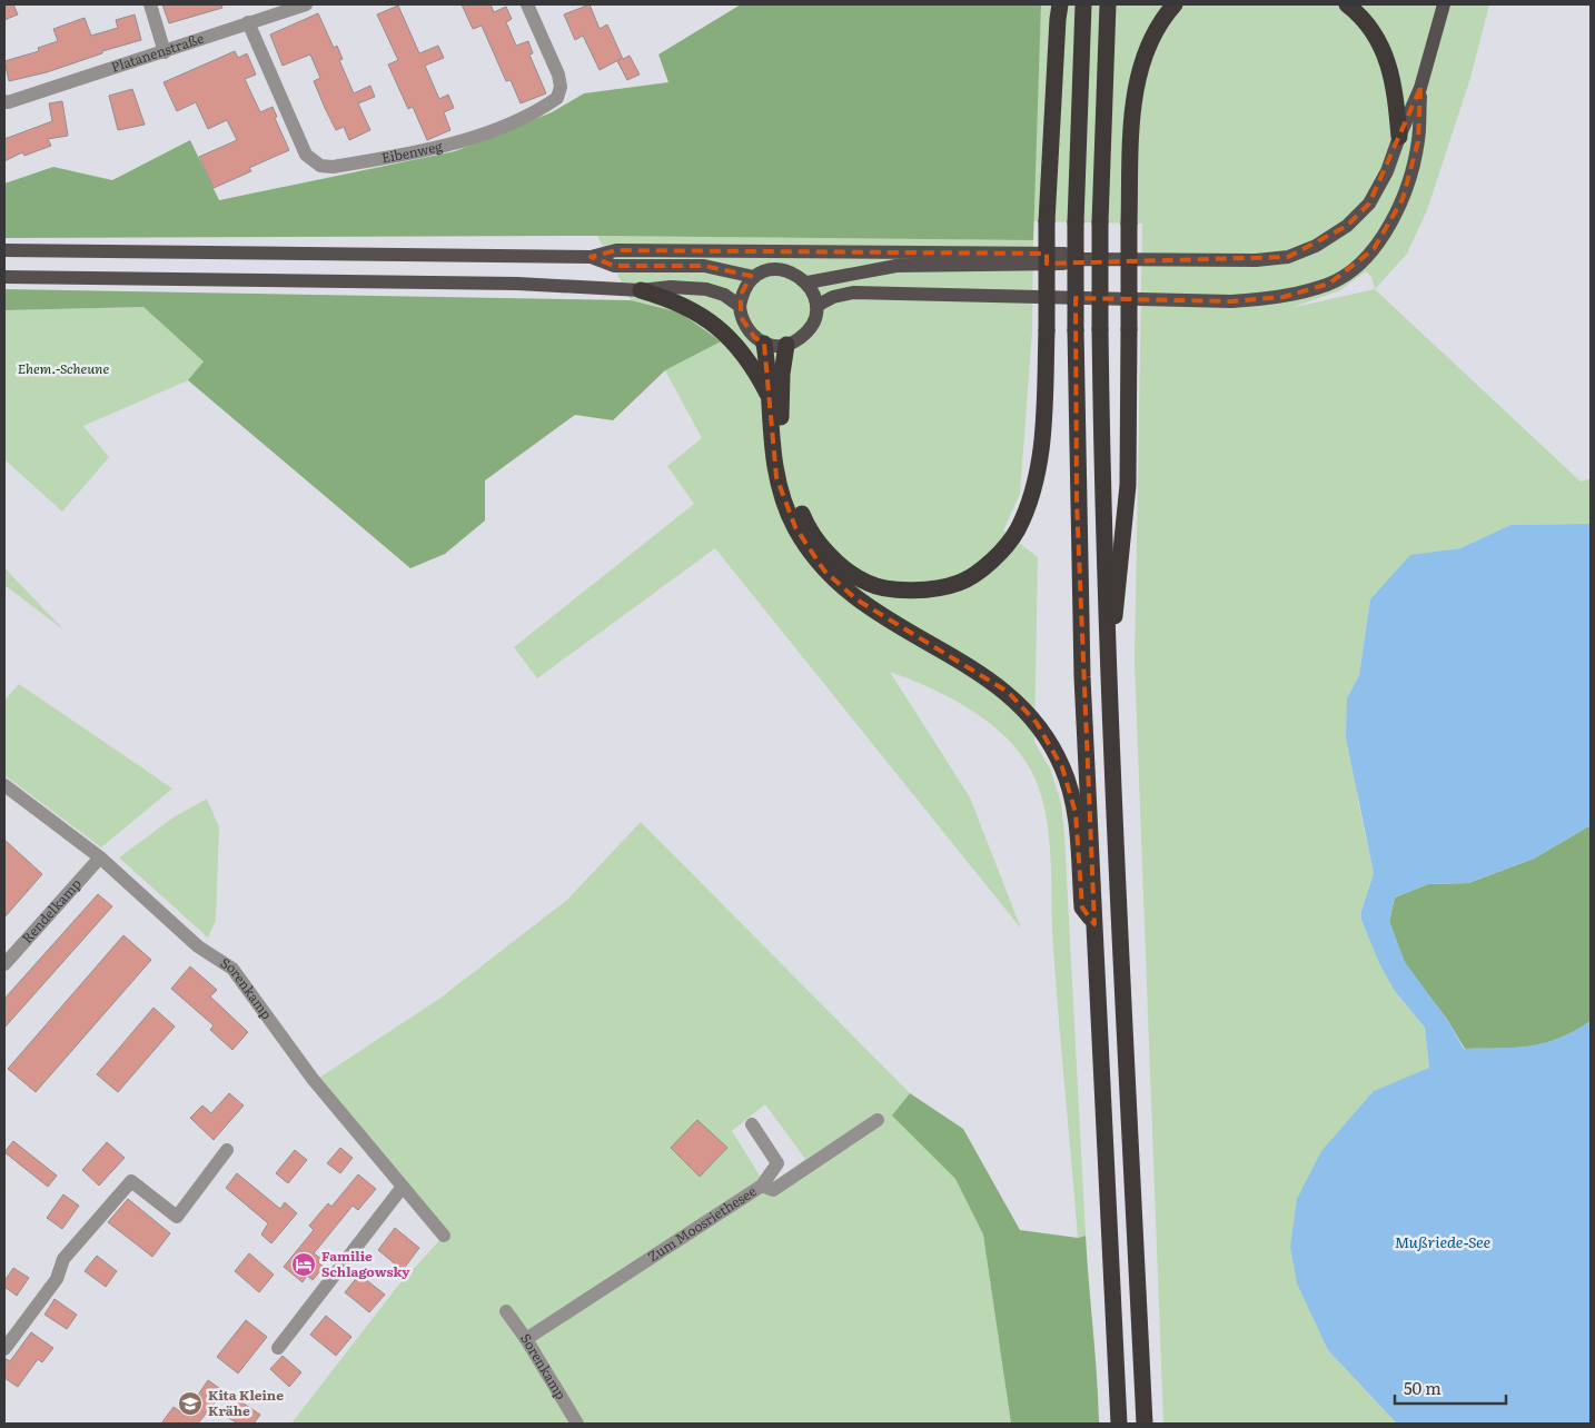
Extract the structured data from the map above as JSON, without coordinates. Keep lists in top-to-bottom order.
{
  "streets": {
    "street": [
      "Platanenstraße",
      "Eibenweg",
      "Rendelkamp",
      "Sorenkamp",
      "Zum Moosriethesee"
    ]
  },
  "crossings": [
    ["Platanenstraße", "Eibenweg"],
    ["Rendelkamp", "Sorenkamp"],
    ["Sorenkamp", "Zum Moosriethesee"]
  ],
  "water": ["Mußriede-See"],
  "parks": ["Ehem.-Scheune"],
  "places": {
    "hotel": ["Familie Schlagowsky"],
    "school or university": ["Kita Kleine Krähe"]
  },
  "scale_bar": "50 m"
}
